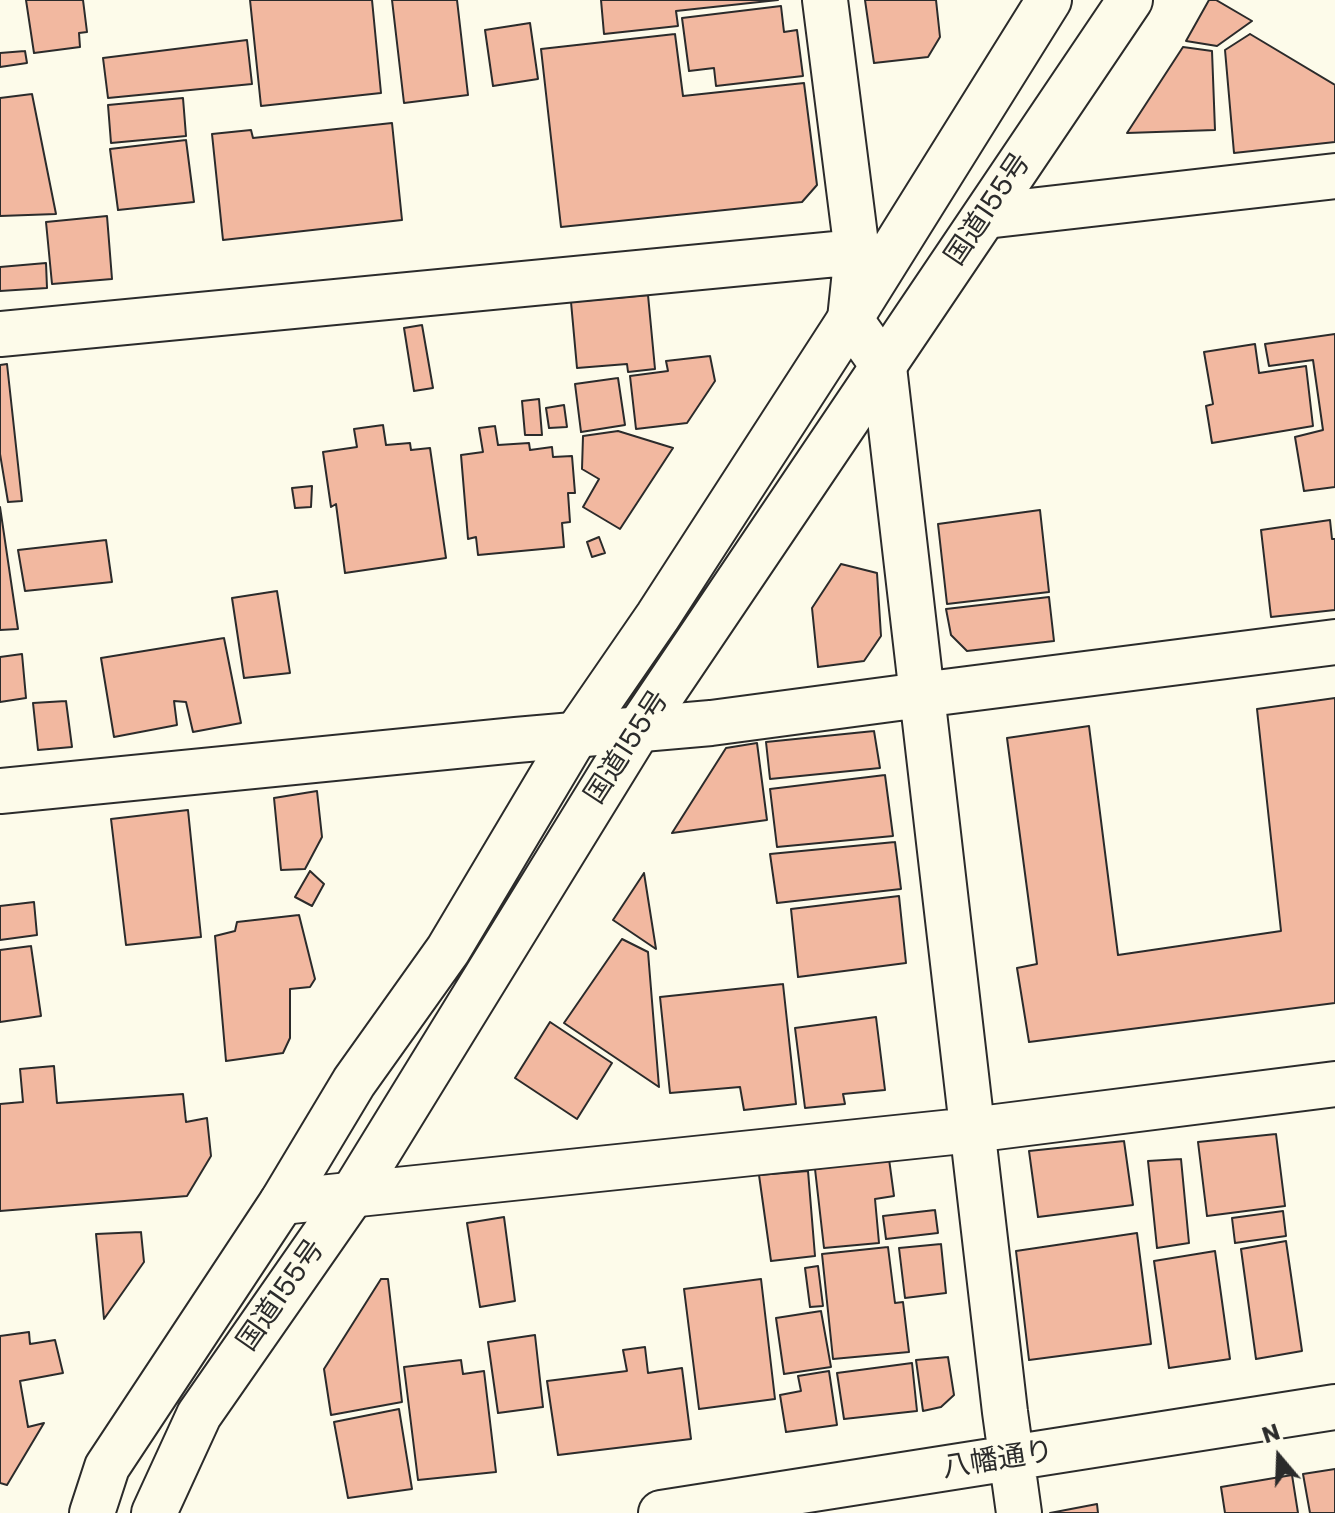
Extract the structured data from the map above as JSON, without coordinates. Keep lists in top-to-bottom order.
{
  "streets": {
    "main road": ["国道155号", "八幡通り"]
  },
  "north": "top"
}
